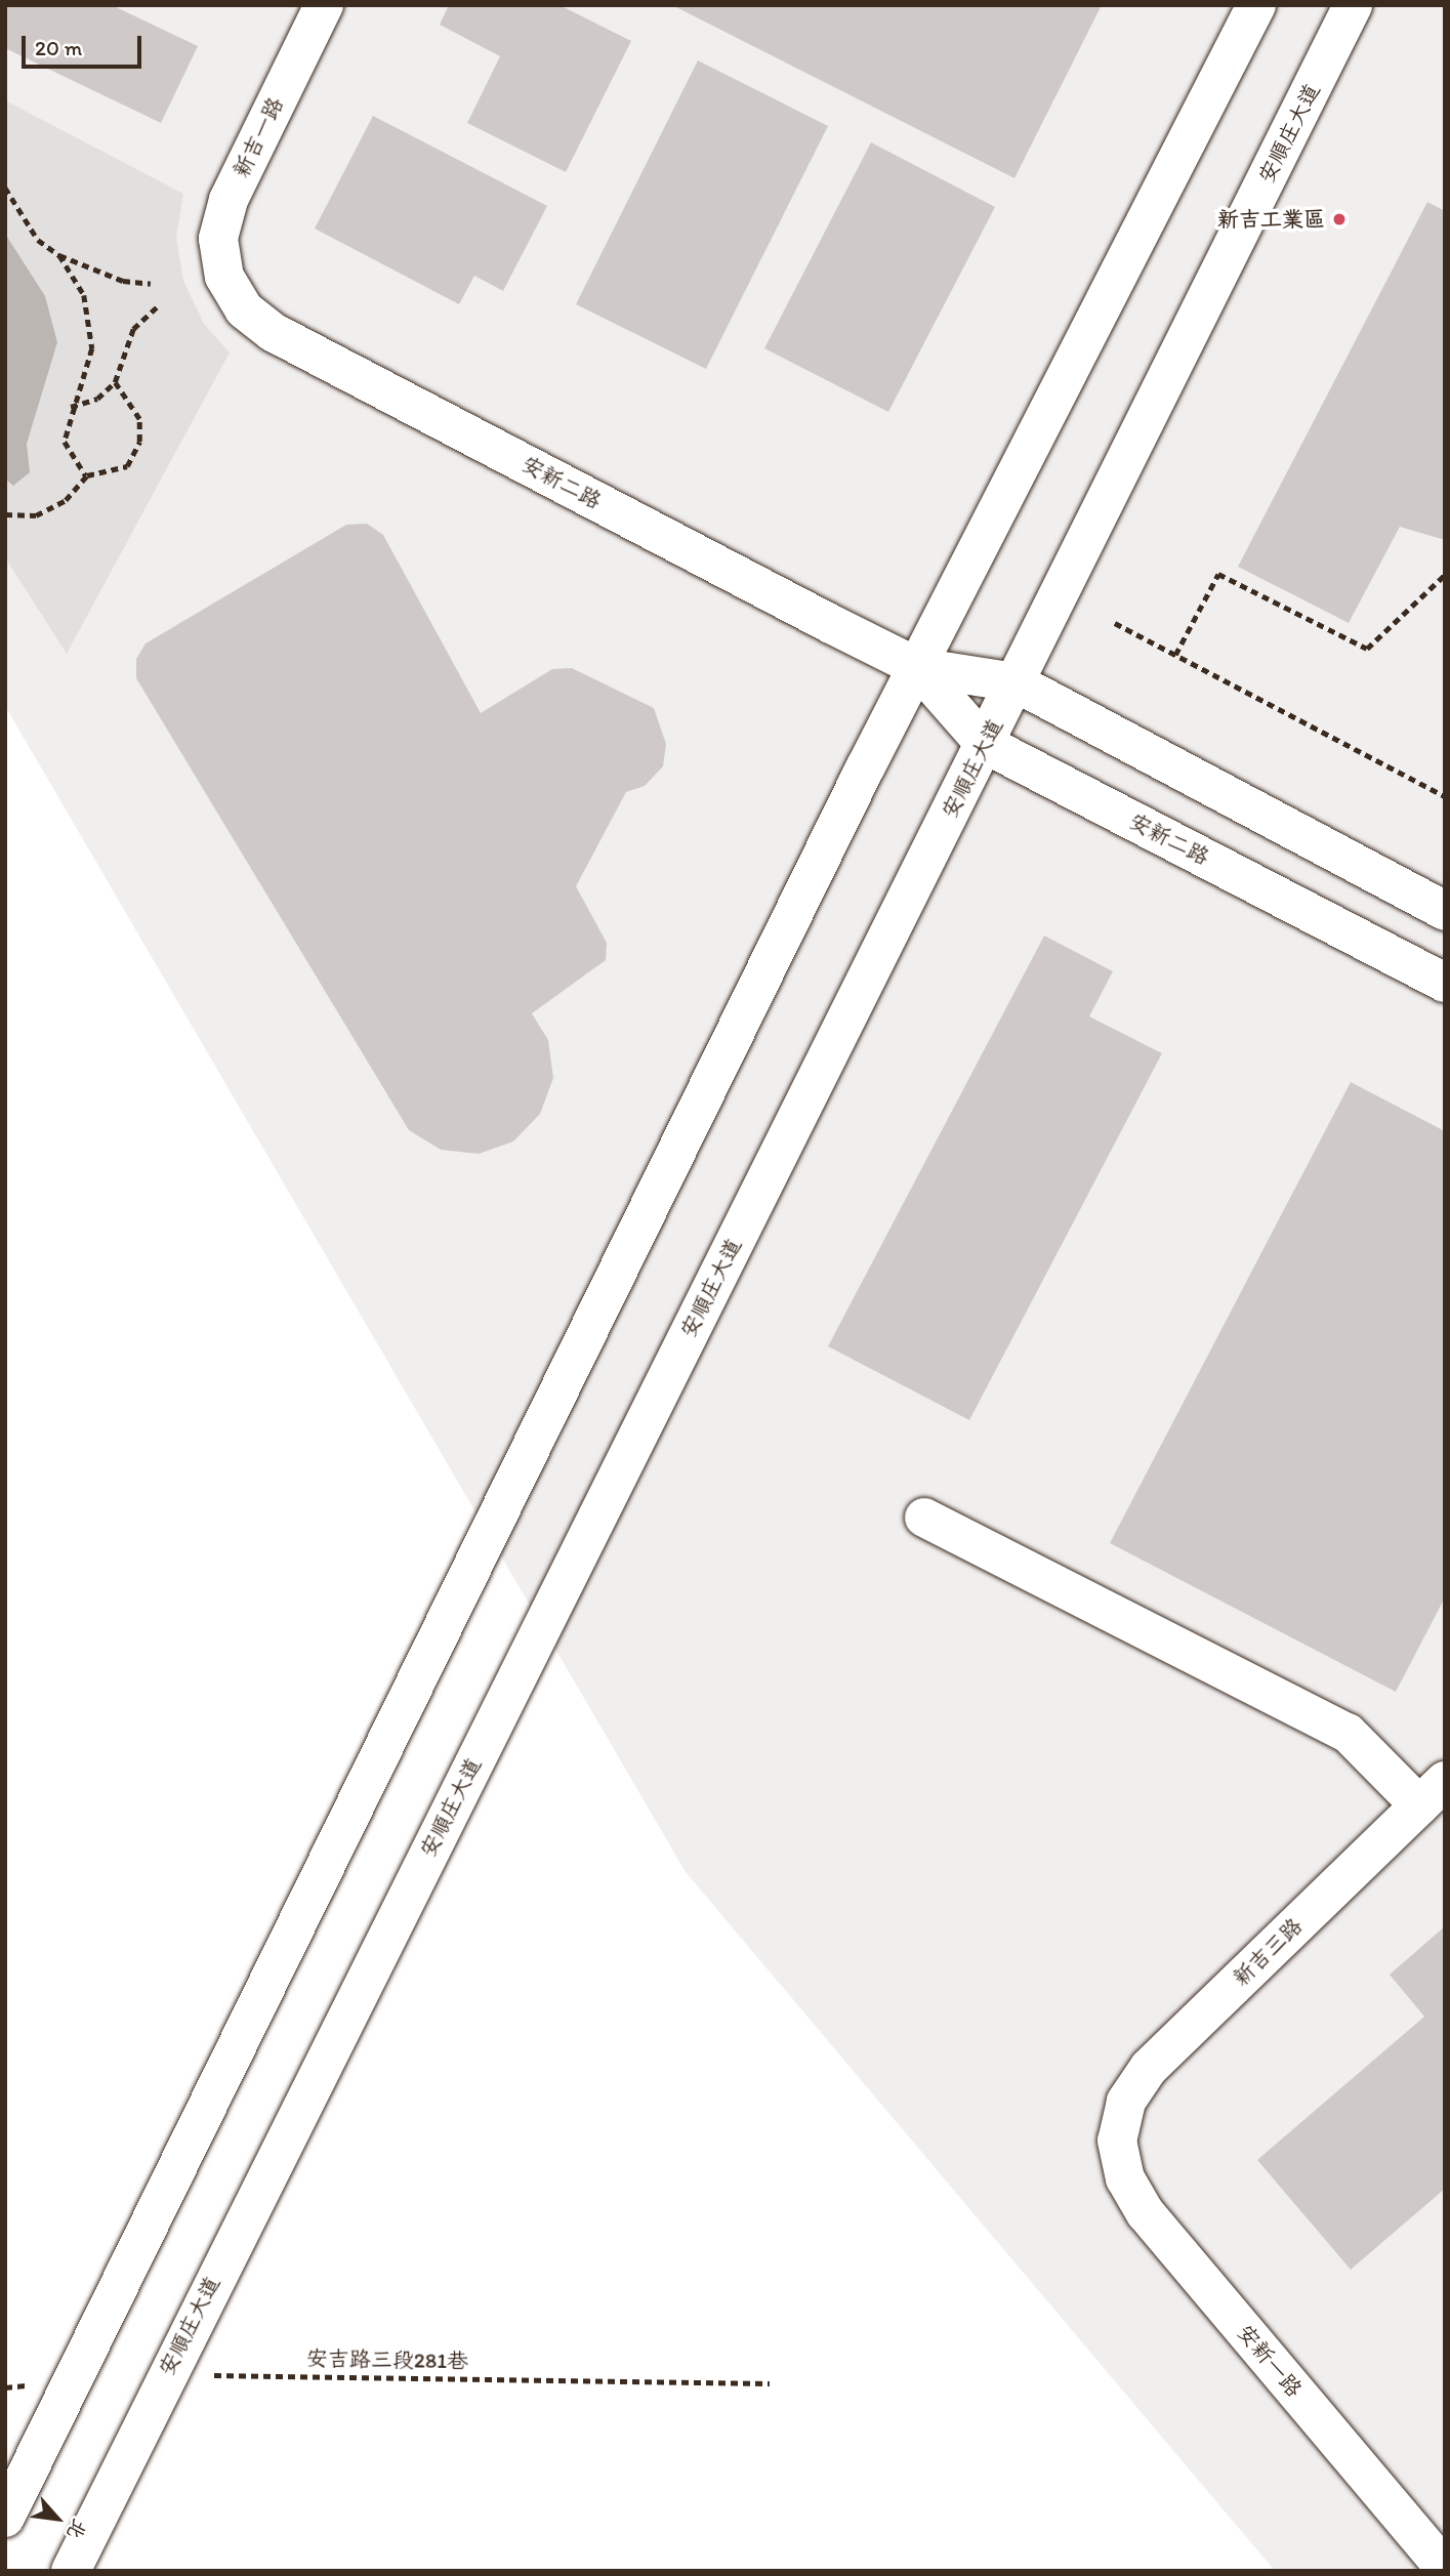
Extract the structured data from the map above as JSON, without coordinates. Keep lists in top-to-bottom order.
{
  "streets": {
    "street": [
      "安順庄大道",
      "新吉一路",
      "安新二路",
      "新吉三路",
      "安新一路"
    ],
    "path": ["安吉路三段281巷"]
  },
  "crossings": [
    ["安順庄大道", "安新二路"],
    ["安順庄大道", "安吉路三段281巷"],
    ["新吉一路", "安新二路"],
    ["新吉三路", "安新一路"]
  ],
  "places": ["新吉工業區"],
  "scale_bar": "20 m",
  "north": "bottom right"
}
